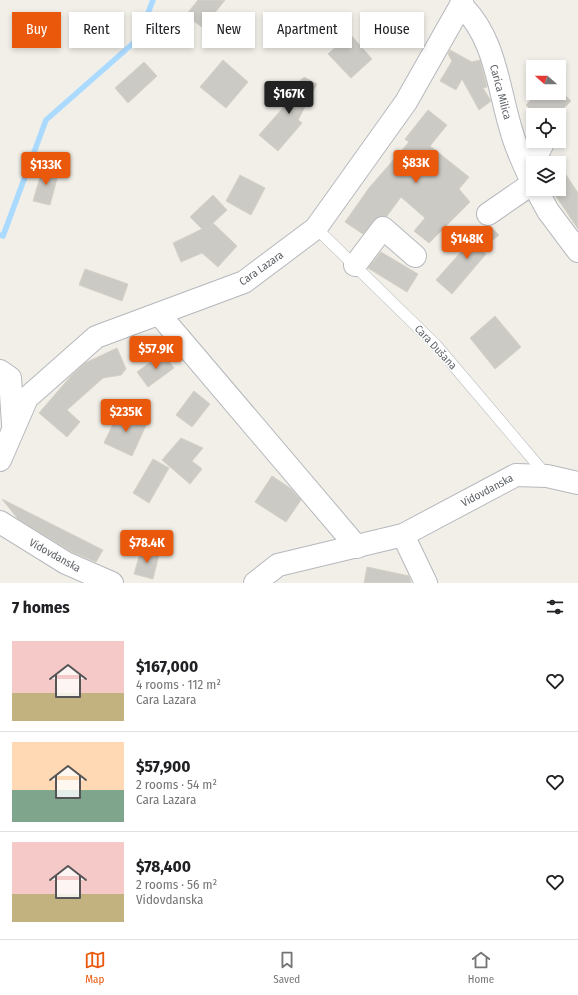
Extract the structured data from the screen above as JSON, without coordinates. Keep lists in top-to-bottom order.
{
  "streets": {
    "street": ["Carica Milica", "Cara Lazara", "Vidovdanska"],
    "lane": ["Cara Dušana"]
  },
  "crossings": [
    ["Carica Milica", "Cara Lazara"],
    ["Cara Lazara", "Cara Dušana"],
    ["Cara Dušana", "Vidovdanska"]
  ],
  "north": "left",
  "page": {
    "chip": [
      "Buy",
      "Rent",
      "Filters",
      "New",
      "Apartment",
      "House"
    ],
    "price": [
      "$167K",
      "$83K",
      "$133K",
      "$148K",
      "$57.9K",
      "$235K",
      "$78.4K"
    ],
    "heading": "7 homes",
    "list": [
      {
        "name": "$167,000",
        "note": "4 rooms · 112 m² · Cara Lazara"
      },
      {
        "name": "$57,900",
        "note": "2 rooms · 54 m² · Cara Lazara"
      },
      {
        "name": "$78,400",
        "note": "2 rooms · 56 m² · Vidovdanska"
      }
    ],
    "tabs": ["Map", "Saved", "Home"]
  }
}
